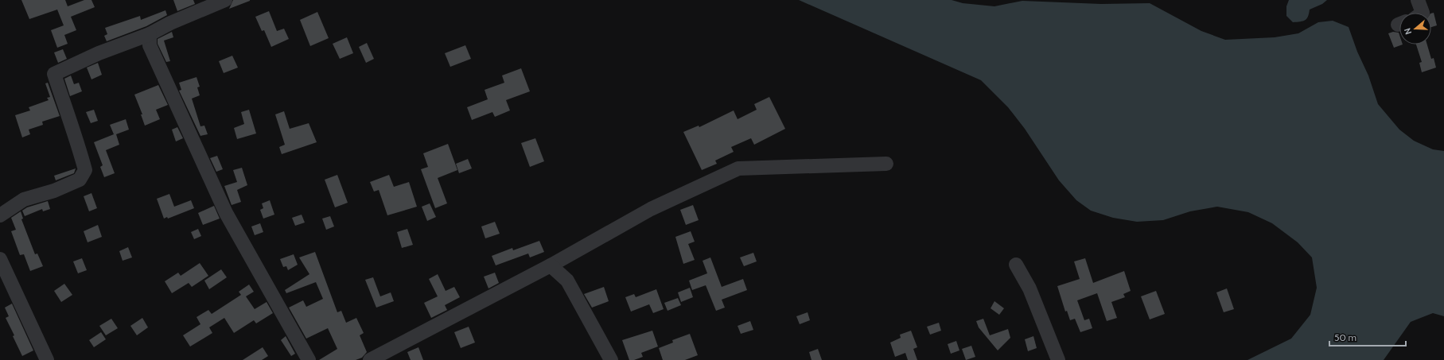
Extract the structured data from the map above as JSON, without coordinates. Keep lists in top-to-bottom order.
{
  "scale_bar": "50 m",
  "north": "left"
}
